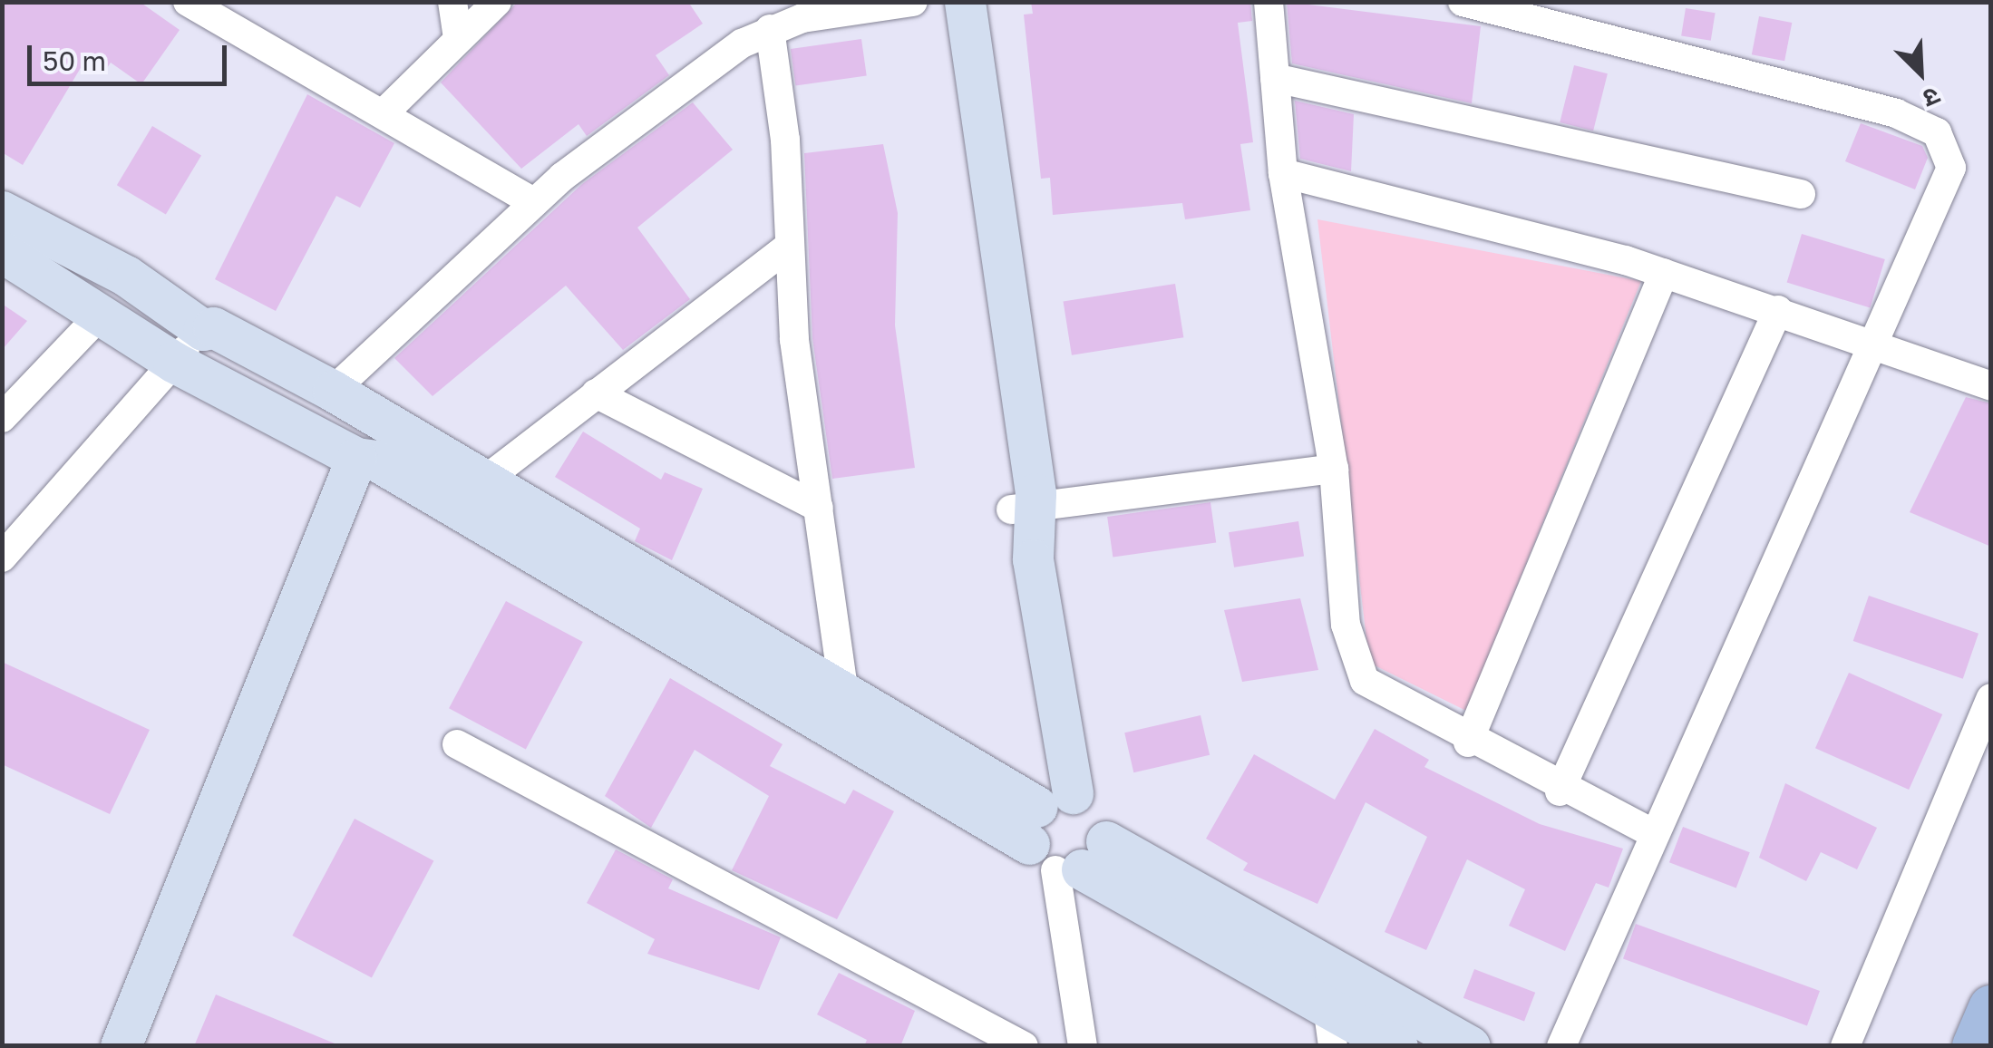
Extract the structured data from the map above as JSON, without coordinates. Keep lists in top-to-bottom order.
{
  "scale_bar": "50 m",
  "north": "bottom right"
}
